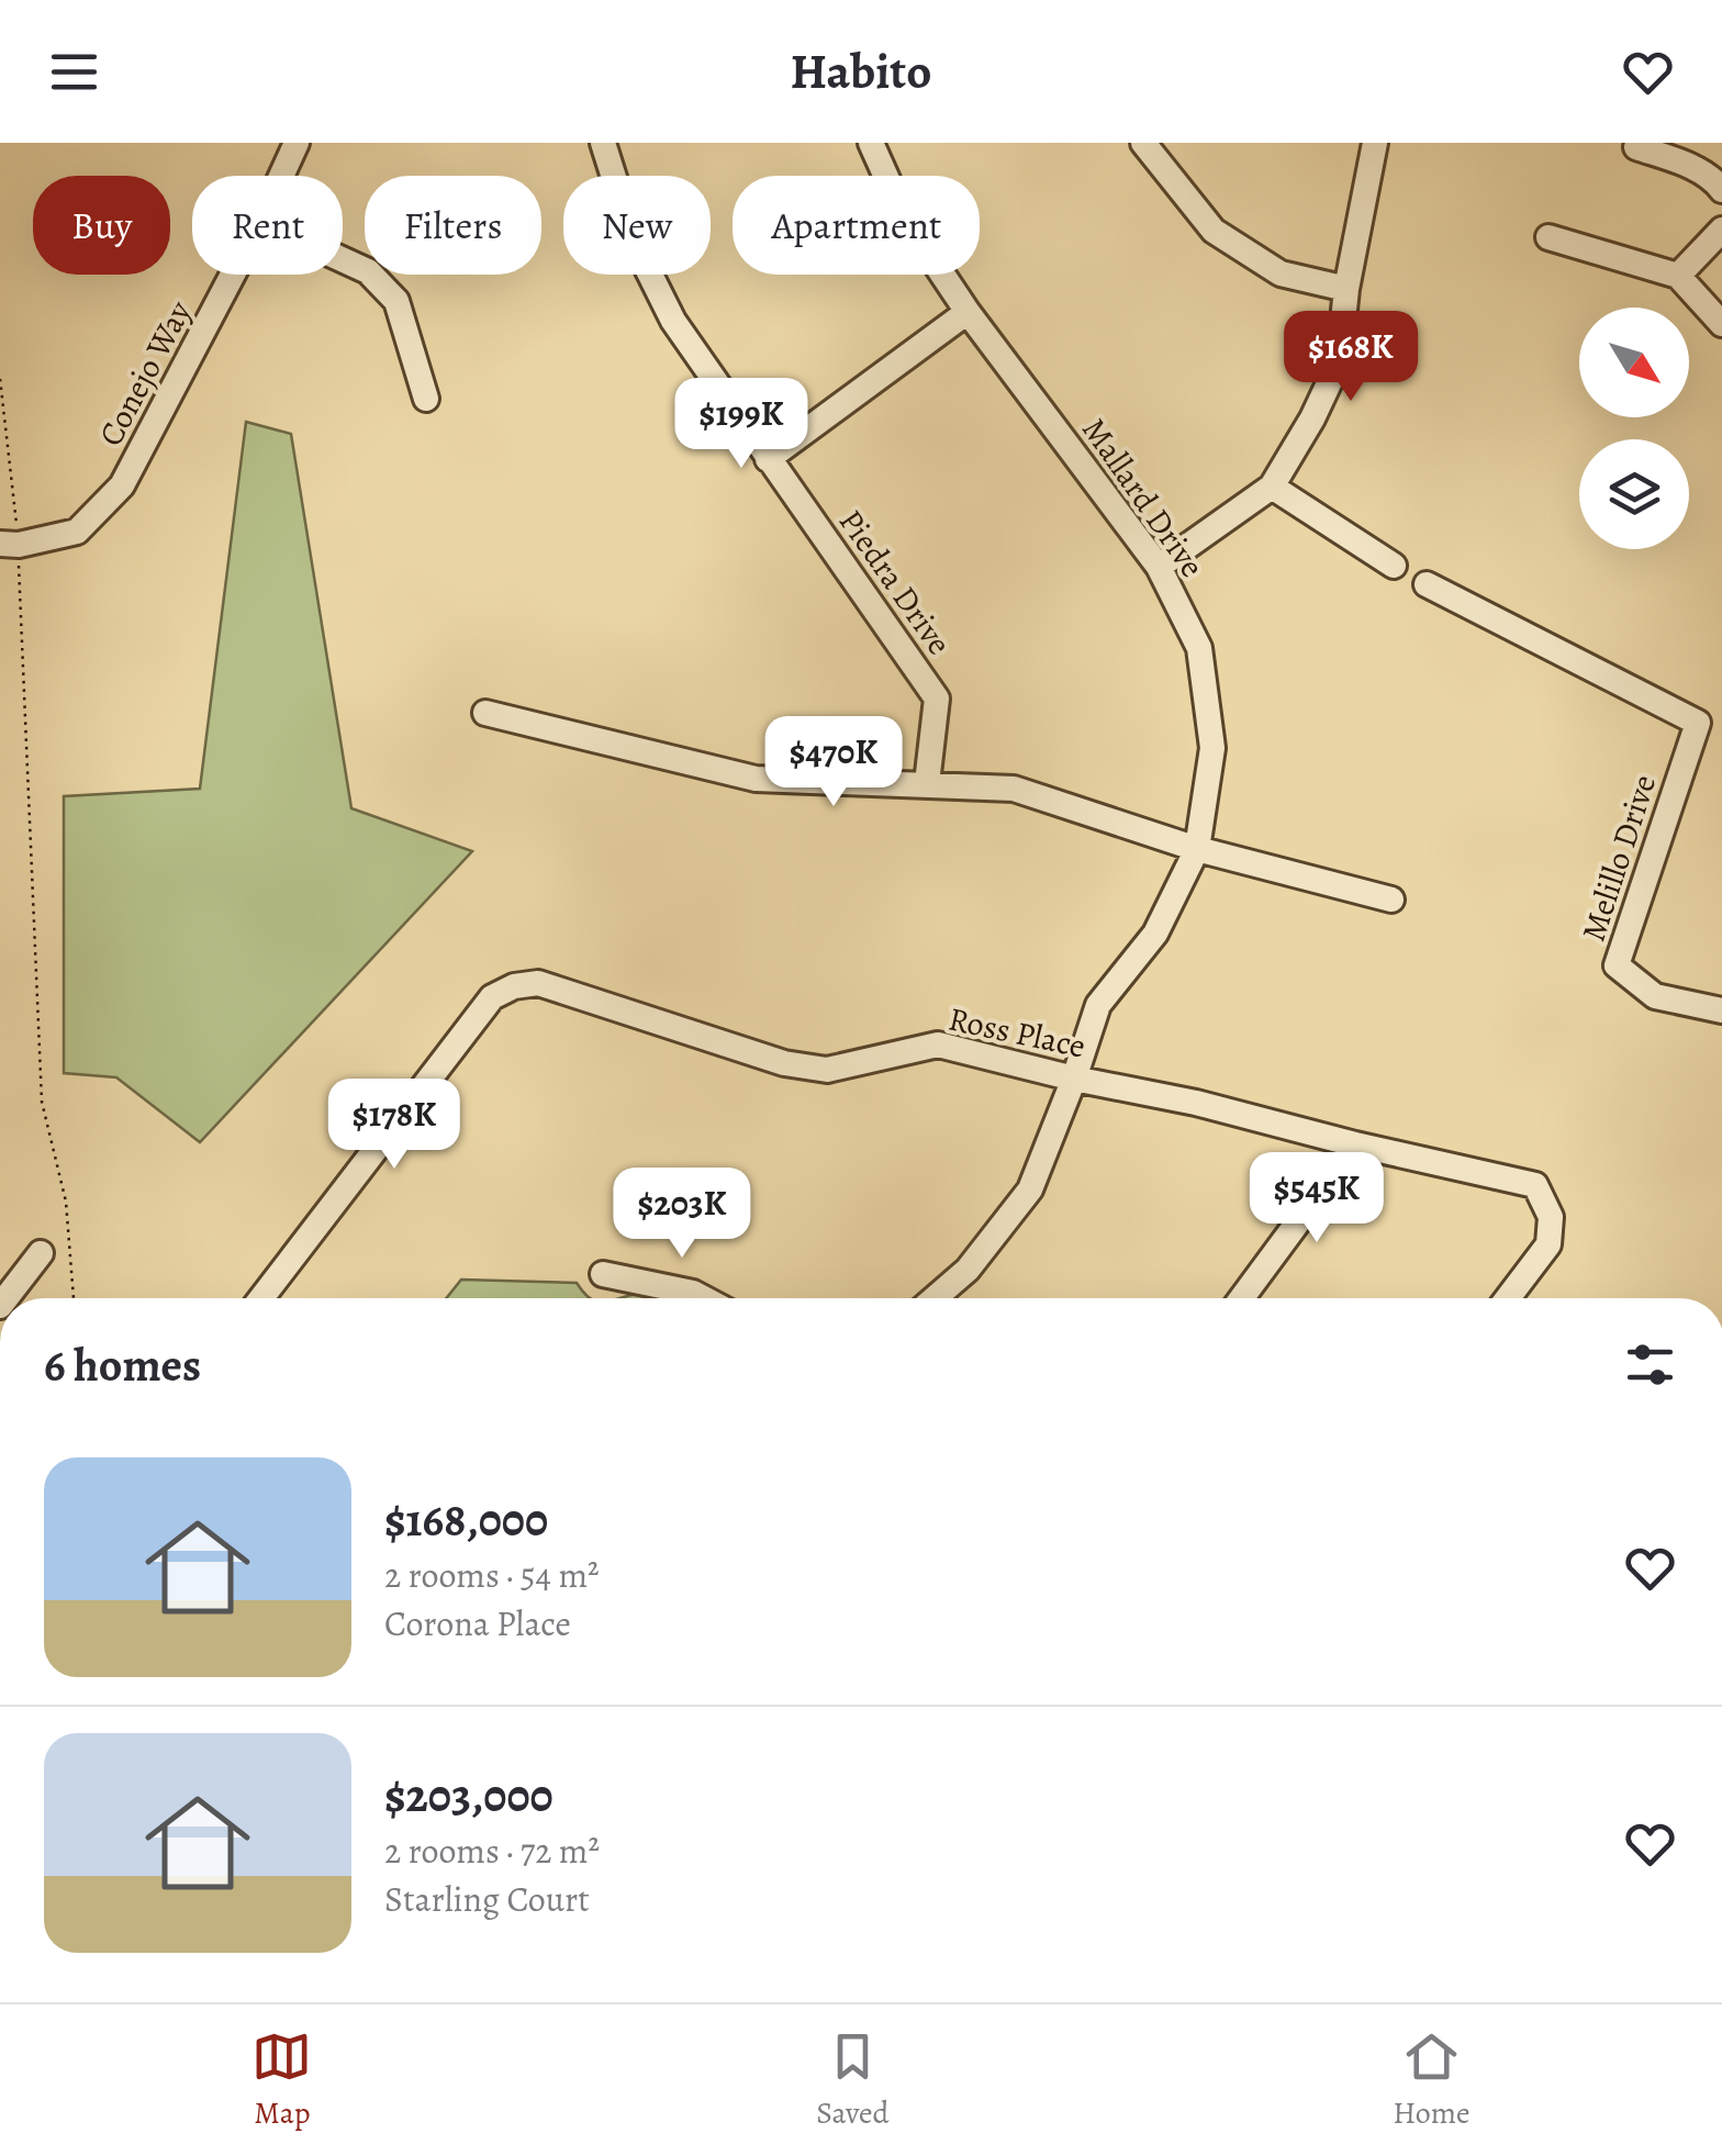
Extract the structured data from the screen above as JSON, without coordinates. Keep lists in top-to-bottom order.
{
  "streets": {
    "street": [
      "Conejo Way",
      "Mallard Drive",
      "Piedra Drive",
      "Melillo Drive",
      "Ross Place"
    ]
  },
  "crossings": [
    ["Mallard Drive", "Ross Place"]
  ],
  "north": "bottom right",
  "page": {
    "header": "Habito",
    "chip": [
      "Buy",
      "Rent",
      "Filters",
      "New",
      "Apartment"
    ],
    "price": [
      "$168K",
      "$199K",
      "$470K",
      "$178K",
      "$545K",
      "$203K"
    ],
    "heading": "6 homes",
    "list": [
      {
        "name": "$168,000",
        "note": "2 rooms · 54 m² · Corona Place"
      },
      {
        "name": "$203,000",
        "note": "2 rooms · 72 m² · Starling Court"
      }
    ],
    "tabs": ["Map", "Saved", "Home"]
  }
}
